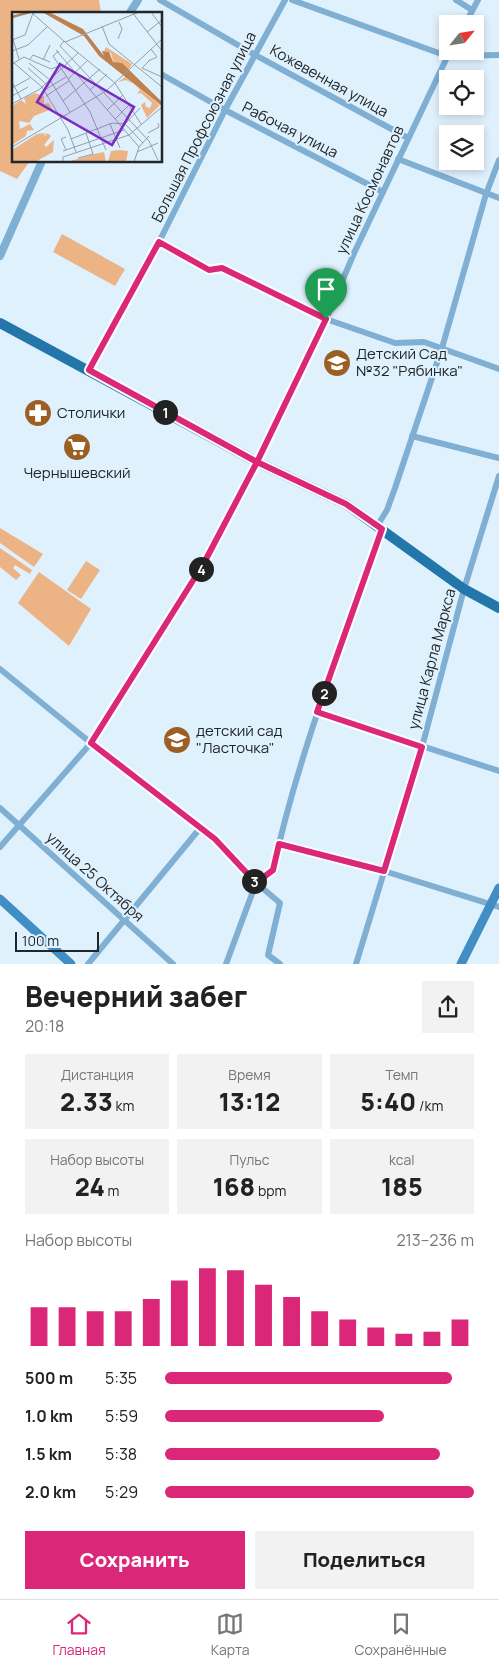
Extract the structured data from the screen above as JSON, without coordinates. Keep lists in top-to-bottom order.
{
  "streets": {
    "street": [
      "Кожевенная улица",
      "Большая Профсоюзная улица",
      "Рабочая улица",
      "улица Космонавтов",
      "улица Карла Маркса",
      "улица 25 Октября"
    ]
  },
  "crossings": [
    ["Кожевенная улица", "Большая Профсоюзная улица"],
    ["Кожевенная улица", "улица Космонавтов"],
    ["Большая Профсоюзная улица", "Рабочая улица"],
    ["Рабочая улица", "улица Космонавтов"],
    ["улица Космонавтов", "улица 25 Октября"]
  ],
  "places": {
    "school or university": ["Детский Сад №32 \"Рябинка\"", "детский сад \"Ласточка\""],
    "pharmacy": ["Столички"],
    "supermarket": ["Чернышевский"]
  },
  "scale_bar": "100 m",
  "north": "top right",
  "page": {
    "pins": [
      "1",
      "4",
      "2",
      "3"
    ],
    "scale": "100 m",
    "heading": ["Вечерний забег", "20:18"],
    "stats": [
      ["Дистанция", "2.33 km"],
      ["Время", "13:12"],
      ["Темп", "5:40 /km"],
      ["Набор высоты", "24 m"],
      ["Пульс", "168 bpm"],
      ["kcal", "185"]
    ],
    "chart": ["Набор высоты", "213–236 m"],
    "list": [
      {
        "name": "500 m",
        "note": "5:35"
      },
      {
        "name": "1.0 km",
        "note": "5:59"
      },
      {
        "name": "1.5 km",
        "note": "5:38"
      },
      {
        "name": "2.0 km",
        "note": "5:29"
      }
    ],
    "buttons": ["Сохранить", "Поделиться"],
    "tabs": ["Главная", "Карта", "Сохранённые"]
  }
}
